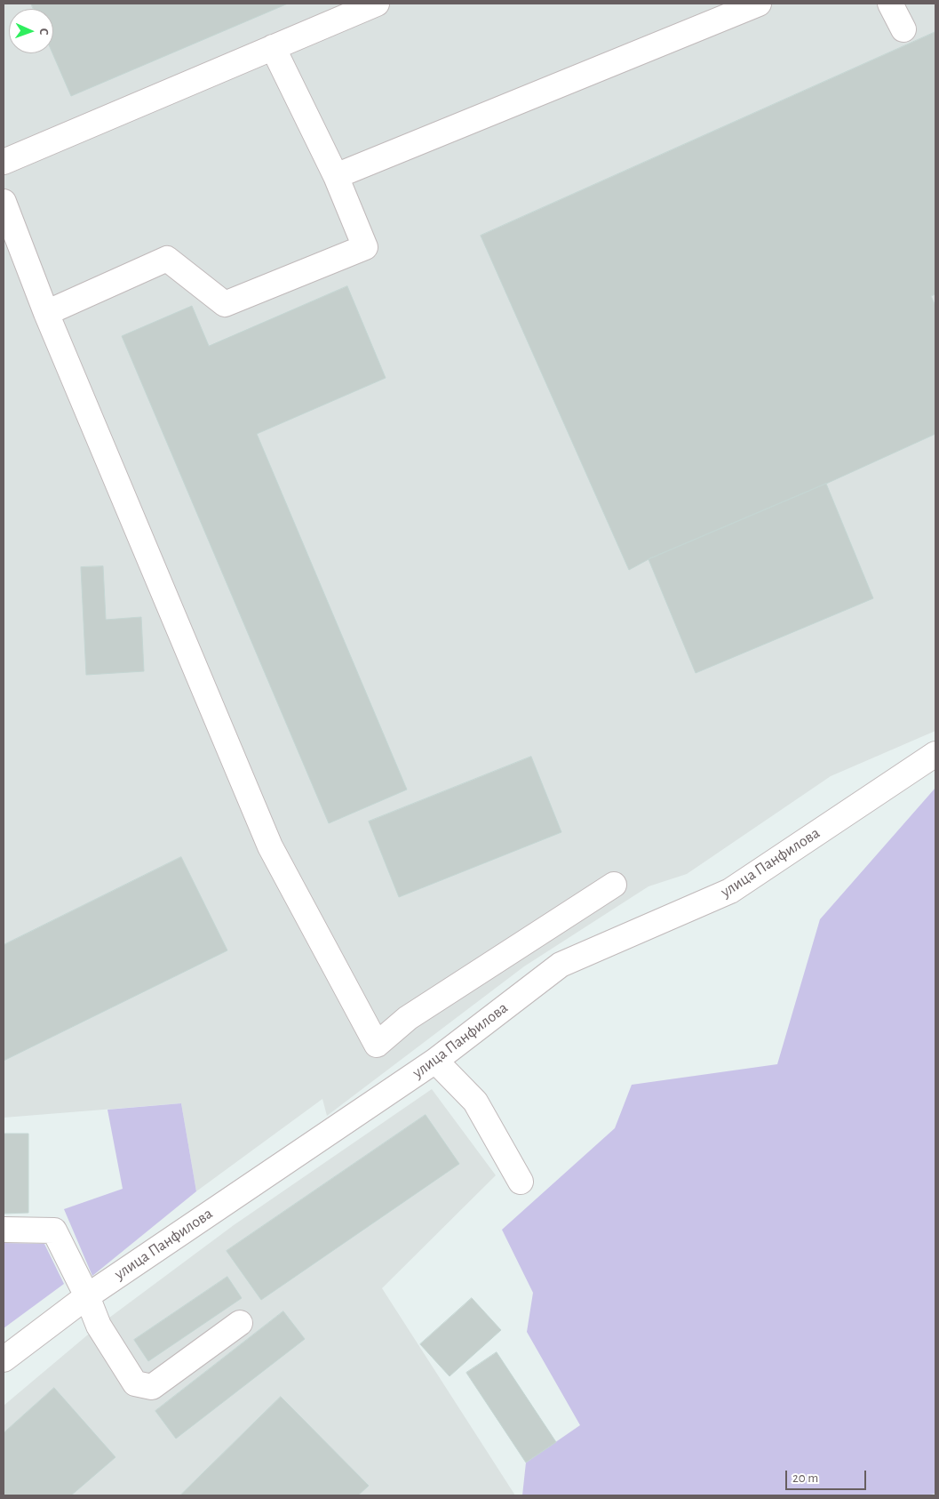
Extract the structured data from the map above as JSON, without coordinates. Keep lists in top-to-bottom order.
{
  "streets": {
    "street": ["улица Панфилова"]
  },
  "scale_bar": "20 m",
  "north": "right"
}
